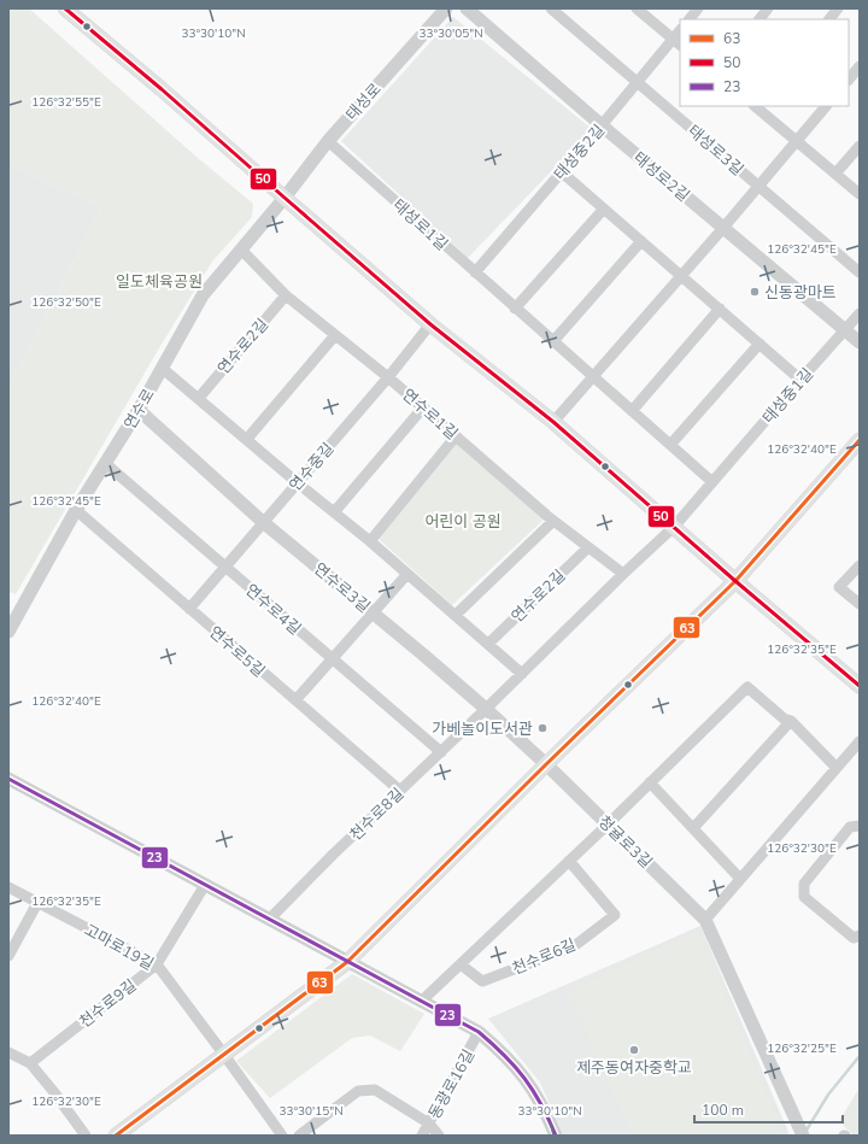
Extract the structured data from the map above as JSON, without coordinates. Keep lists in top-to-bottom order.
{
  "streets": {
    "street": [
      "태성로",
      "태성로3길",
      "태성중2길",
      "태성로2길",
      "태성로1길",
      "연수로2길",
      "태성중1길",
      "연수로",
      "연수로1길",
      "연수중길",
      "연수로3길",
      "연수로4길",
      "연수로5길",
      "천수로8길",
      "청귤로3길",
      "고마로19길",
      "천수로6길",
      "천수로9길",
      "동광로16길"
    ]
  },
  "crossings": [
    ["태성로", "태성로1길"],
    ["태성로", "연수로"],
    ["태성로3길", "태성중2길"],
    ["태성중2길", "태성로2길"],
    ["태성중2길", "태성로1길"],
    ["태성로2길", "태성중1길"],
    ["태성로1길", "태성중1길"],
    ["연수로2길", "연수로1길"],
    ["연수로", "연수로1길"],
    ["연수로", "연수로3길"],
    ["연수로", "연수로4길"],
    ["연수로", "연수로5길"],
    ["연수로1길", "연수중길"],
    ["연수중길", "연수로3길"],
    ["연수중길", "연수로4길"],
    ["연수중길", "연수로5길"],
    ["연수로3길", "천수로8길"],
    ["연수로3길", "청귤로3길"],
    ["연수로4길", "천수로8길"],
    ["연수로5길", "천수로8길"],
    ["고마로19길", "천수로9길"]
  ],
  "parks": ["일도체육공원", "어린이 공원"],
  "places": ["신동광마트", "가베놀이도서관", "제주동여자중학교"],
  "lines": ["transit line 50", "transit line 63", "transit line 23"],
  "legend": ["63", "50", "23"],
  "scale_bar": "100 m",
  "coordinates": [
    "33°30'10\"N",
    "33°30'05\"N",
    "126°32'55\"E",
    "126°32'45\"E",
    "126°32'50\"E",
    "126°32'40\"E",
    "126°32'35\"E",
    "126°32'30\"E",
    "126°32'25\"E",
    "33°30'15\"N"
  ]
}
